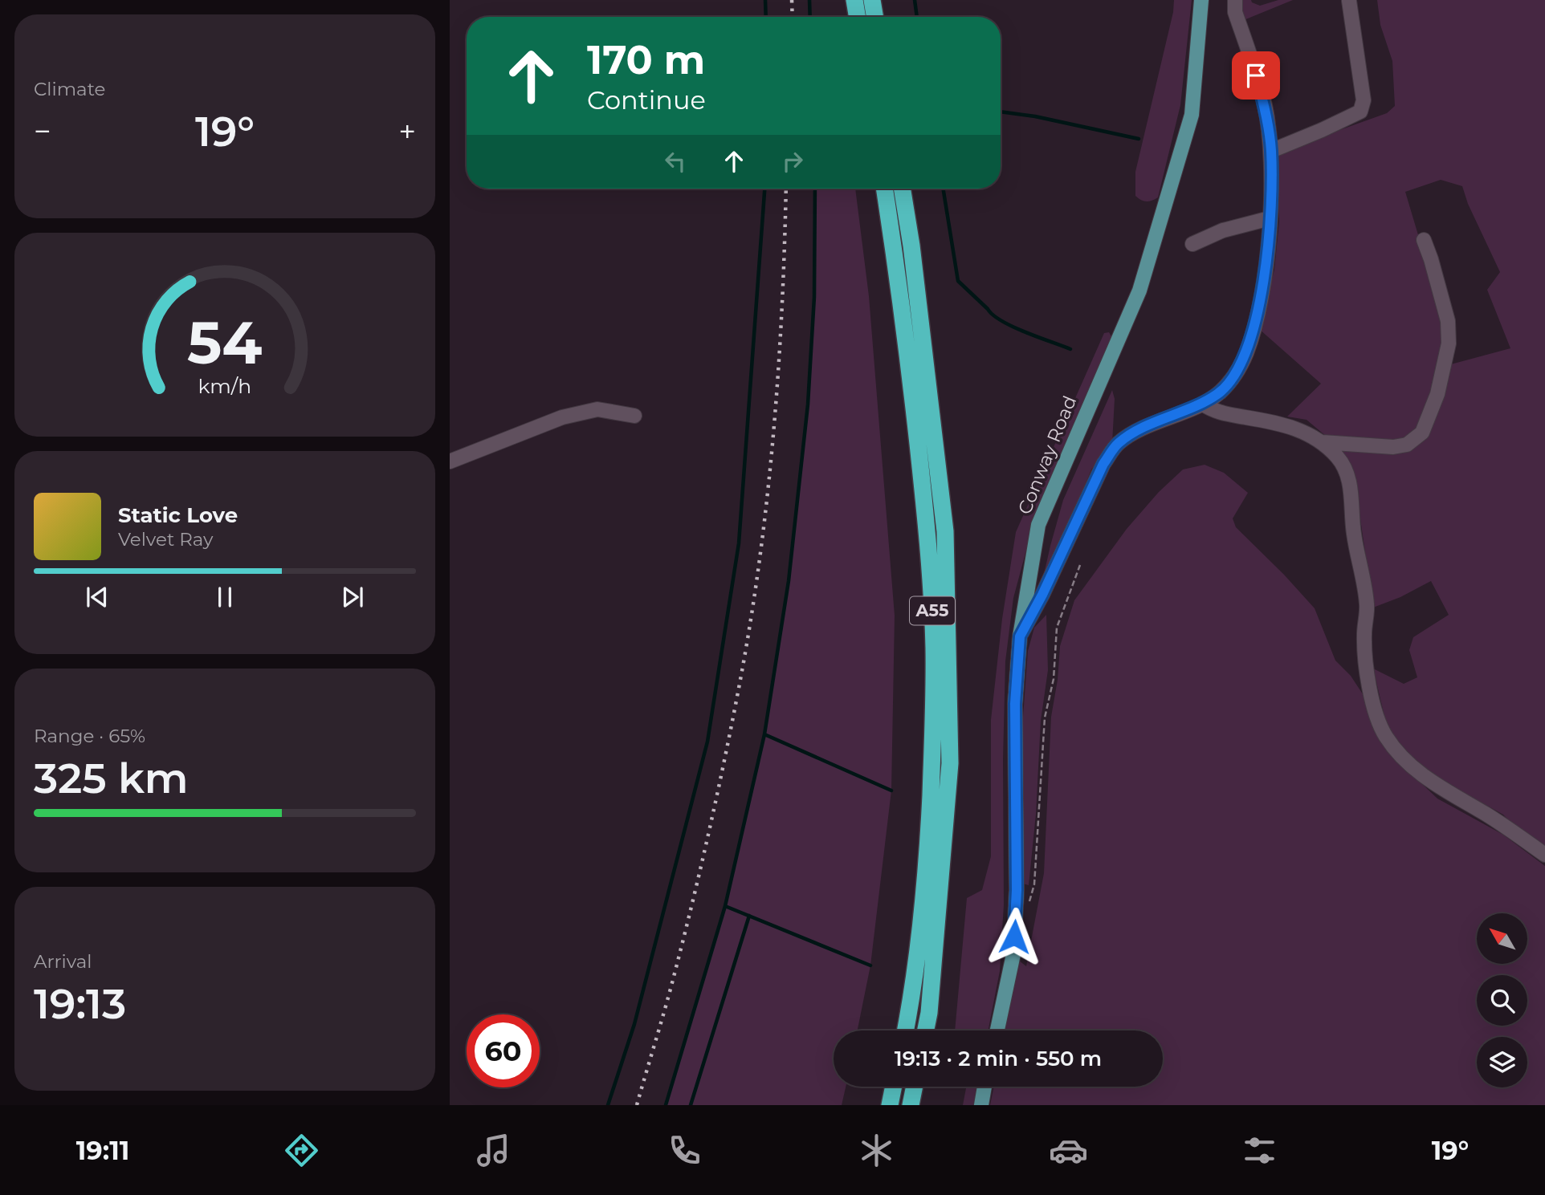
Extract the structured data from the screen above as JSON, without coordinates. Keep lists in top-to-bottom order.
{
  "streets": {
    "highway": ["A55"],
    "main road": ["Conway Road"]
  },
  "north": "top left",
  "page": {
    "tile": [
      "Climate",
      ["Range · 65%", "325 km"],
      ["Arrival", "19:13"]
    ],
    "turn": ["170 m", "Continue"],
    "heat": ["−", "19°", "+"],
    "song": ["Static Love", "Velvet Ray"],
    "limit": "60",
    "trip": "19:13 · 2 min · 550 m",
    "tabs": ["19:11", "19°"],
    "gauge": ["54", "km/h"]
  }
}
